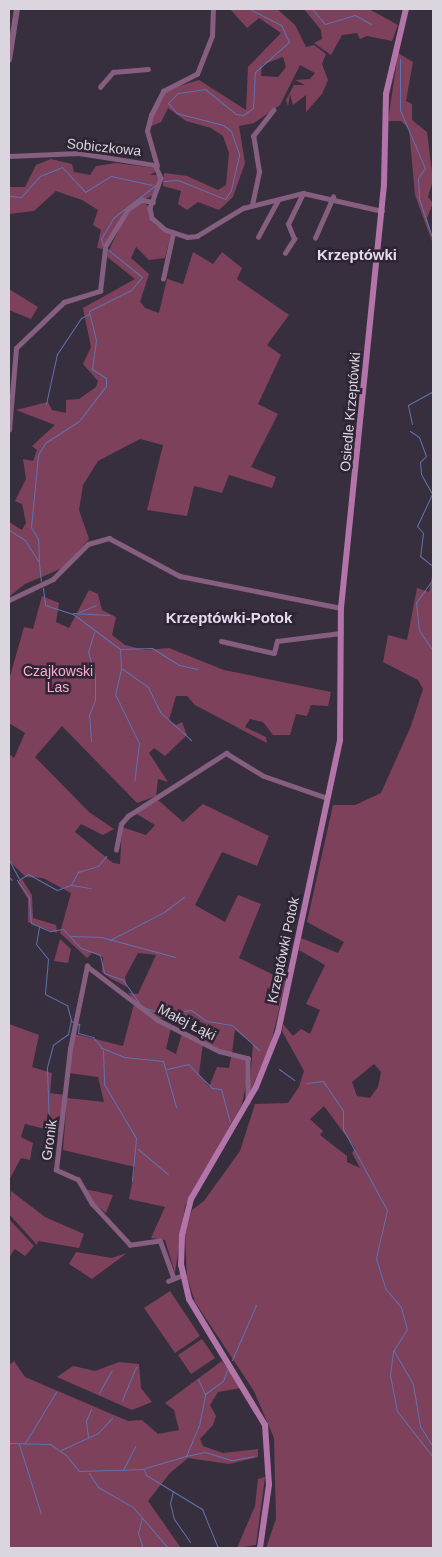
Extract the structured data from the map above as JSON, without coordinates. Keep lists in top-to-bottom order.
{
  "streets": {
    "main road": ["Osiedle Krzeptówki", "Krzeptówki Potok"],
    "street": ["Sobiczkowa", "Małej Łąki", "Gronik"]
  },
  "crossings": [
    ["Osiedle Krzeptówki", "Krzeptówki Potok"],
    ["Krzeptówki Potok", "Małej Łąki"],
    ["Małej Łąki", "Gronik"]
  ],
  "districts": ["Krzeptówki", "Krzeptówki-Potok"],
  "parks": ["Czajkowski Las"]
}
